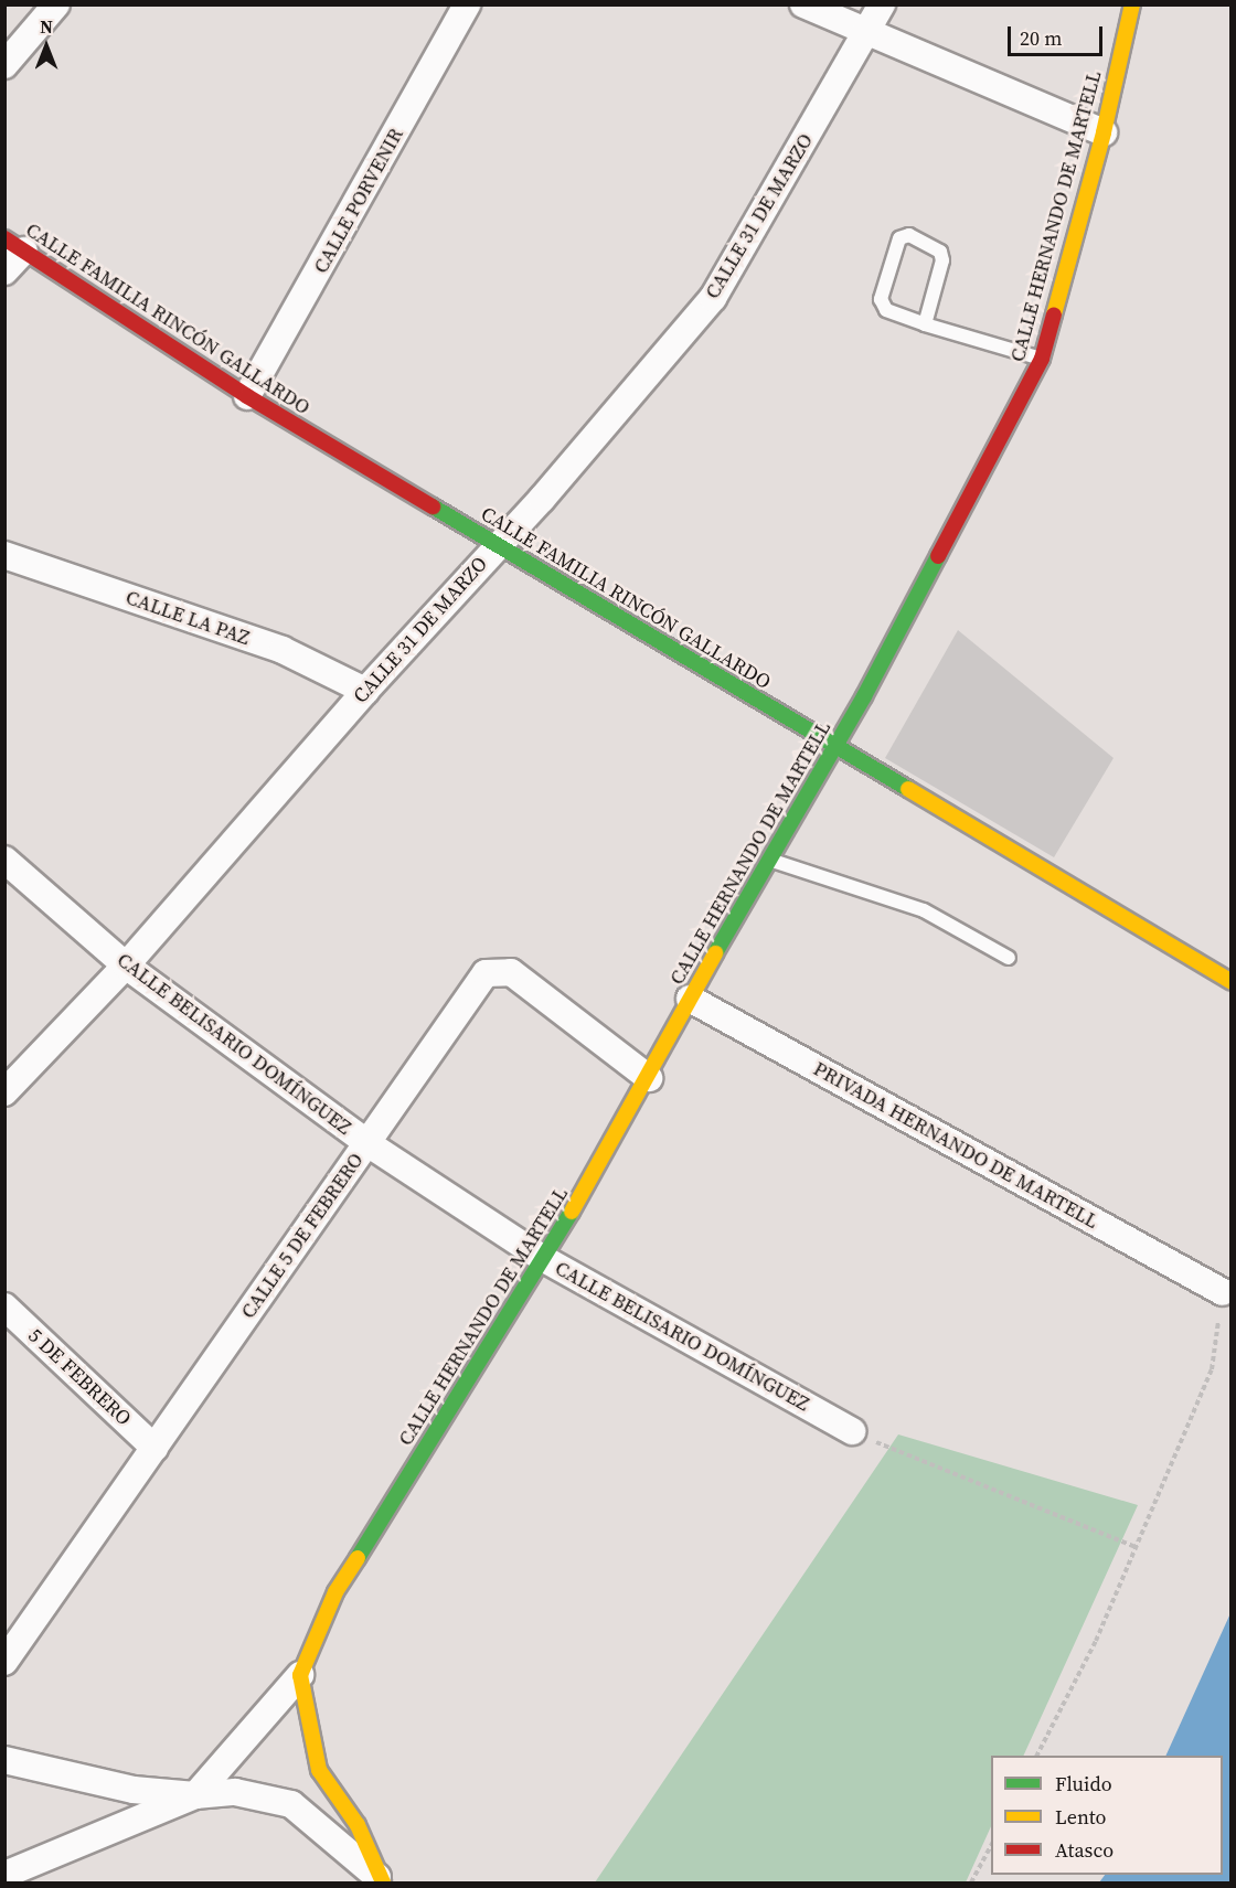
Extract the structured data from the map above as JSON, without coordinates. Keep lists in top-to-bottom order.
{
  "streets": {
    "main road": ["CALLE HERNANDO DE MARTELL", "CALLE FAMILIA RINCÓN GALLARDO"],
    "street": [
      "CALLE PORVENIR",
      "CALLE 31 DE MARZO",
      "CALLE LA PAZ",
      "CALLE BELISARIO DOMÍNGUEZ",
      "PRIVADA HERNANDO DE MARTELL",
      "CALLE 5 DE FEBRERO",
      "5 DE FEBRERO"
    ]
  },
  "crossings": [
    ["CALLE PORVENIR", "CALLE FAMILIA RINCÓN GALLARDO"],
    ["CALLE 31 DE MARZO", "CALLE FAMILIA RINCÓN GALLARDO"],
    ["CALLE 31 DE MARZO", "CALLE LA PAZ"],
    ["CALLE 31 DE MARZO", "CALLE BELISARIO DOMÍNGUEZ"],
    ["CALLE HERNANDO DE MARTELL", "CALLE FAMILIA RINCÓN GALLARDO"],
    ["CALLE HERNANDO DE MARTELL", "CALLE BELISARIO DOMÍNGUEZ"],
    ["CALLE HERNANDO DE MARTELL", "PRIVADA HERNANDO DE MARTELL"],
    ["CALLE HERNANDO DE MARTELL", "CALLE 5 DE FEBRERO"],
    ["CALLE BELISARIO DOMÍNGUEZ", "CALLE 5 DE FEBRERO"],
    ["CALLE 5 DE FEBRERO", "5 DE FEBRERO"]
  ],
  "legend": ["Fluido", "Lento", "Atasco"],
  "scale_bar": "20 m",
  "north": "top"
}
